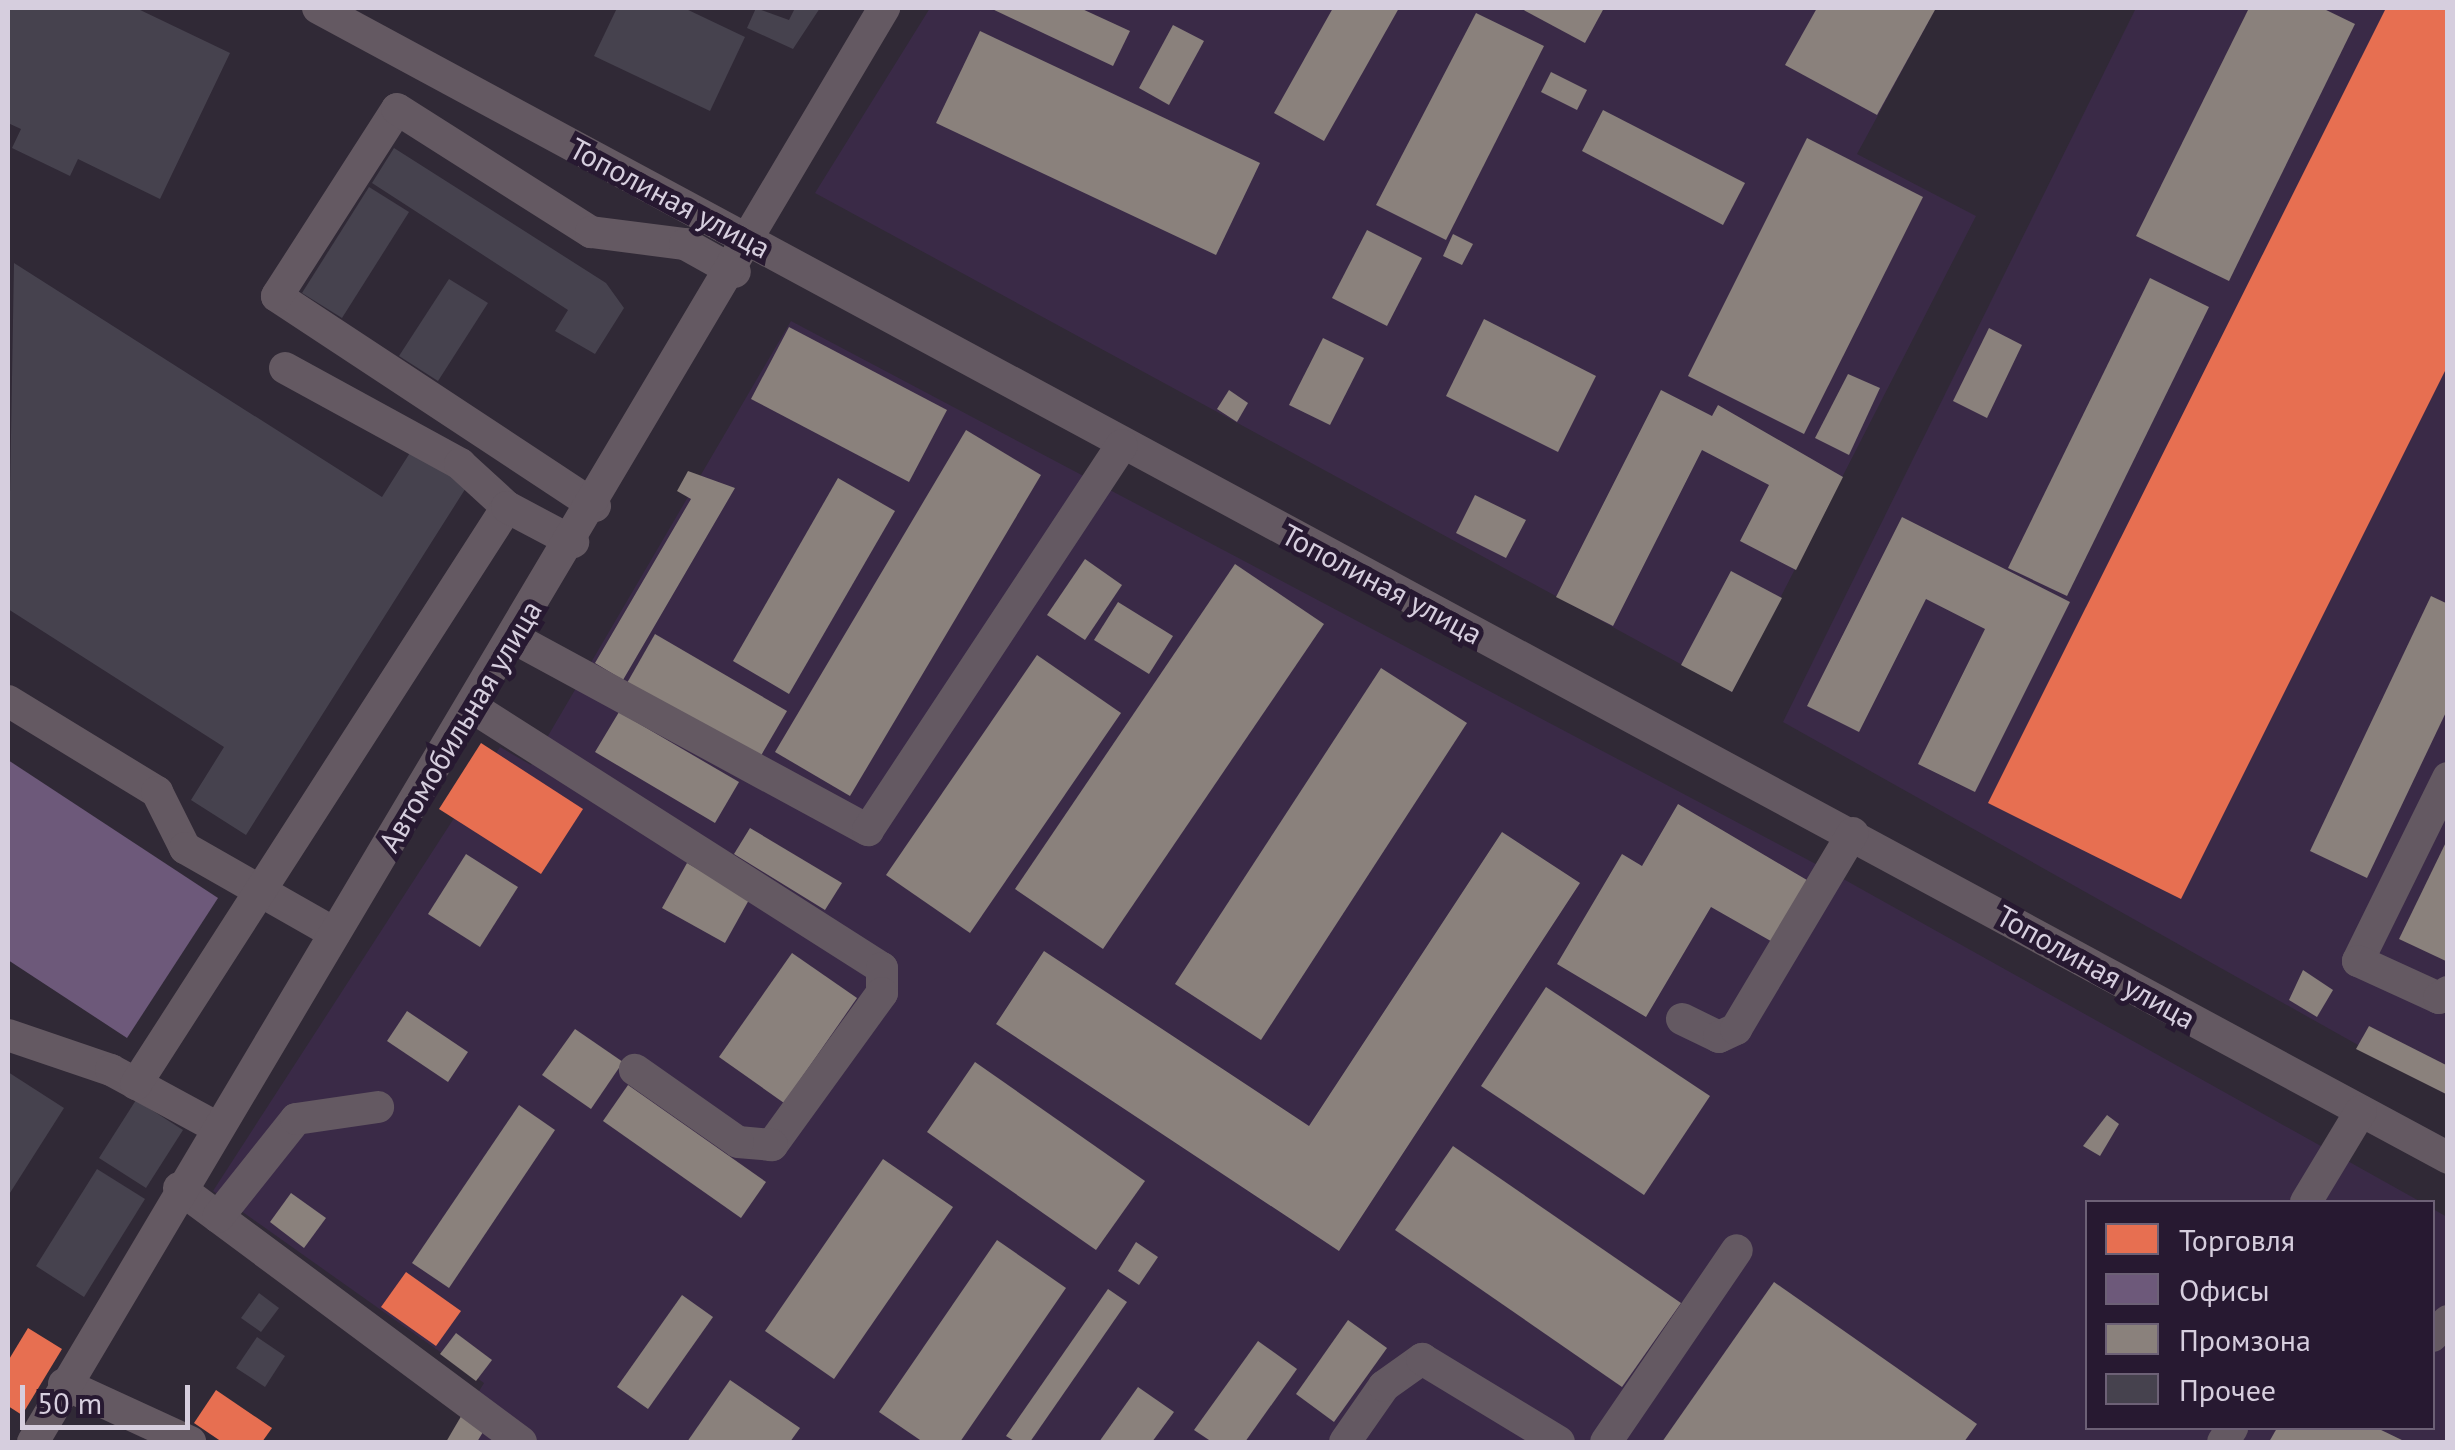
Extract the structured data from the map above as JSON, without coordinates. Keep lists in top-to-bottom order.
{
  "streets": {
    "street": ["Тополиная улица", "Автомобильная улица"]
  },
  "crossings": [
    ["Тополиная улица", "Автомобильная улица"]
  ],
  "legend": [
    "Торговля",
    "Офисы",
    "Промзона",
    "Прочее"
  ],
  "scale_bar": "50 m"
}
